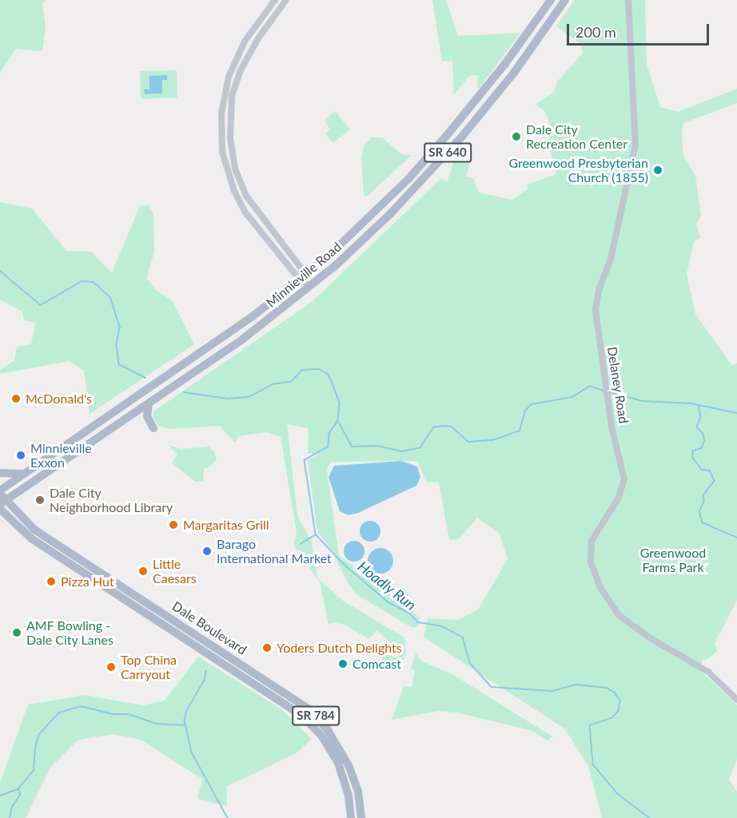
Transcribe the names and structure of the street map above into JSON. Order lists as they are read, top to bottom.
{
  "streets": {
    "main road": [
      "SR 640",
      "Minnieville Road",
      "Dale Boulevard",
      "SR 784"
    ],
    "street": ["Delaney Road"]
  },
  "crossings": [
    ["Minnieville Road", "Dale Boulevard"]
  ],
  "water": ["Hoadly Run"],
  "parks": ["Greenwood Farms Park"],
  "places": [
    "Dale City Recreation Center",
    "Greenwood Presbyterian Church (1855)",
    "McDonald's",
    "Minnieville Exxon",
    "Dale City Neighborhood Library",
    "Margaritas Grill",
    "Barago International Market",
    "Little Caesars",
    "Pizza Hut",
    "AMF Bowling - Dale City Lanes",
    "Yoders Dutch Delights",
    "Comcast",
    "Top China Carryout"
  ],
  "scale_bar": "200 m"
}
